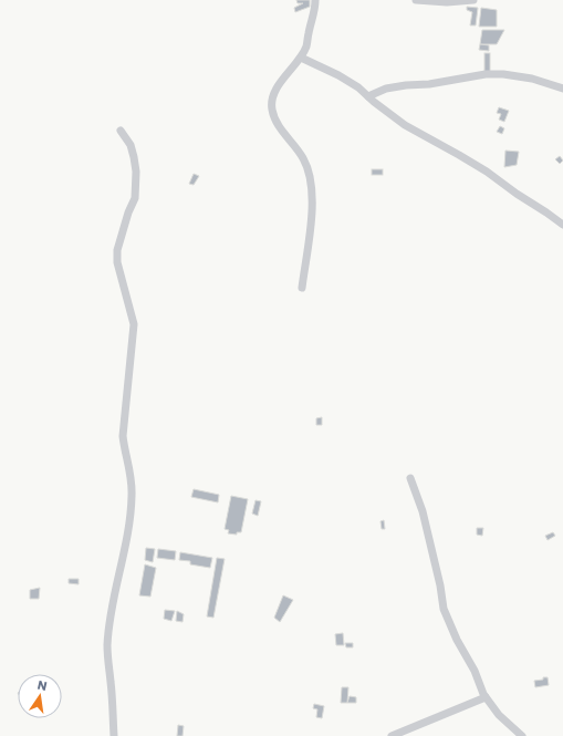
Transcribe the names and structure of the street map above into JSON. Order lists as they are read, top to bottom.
{
  "north": "top"
}
